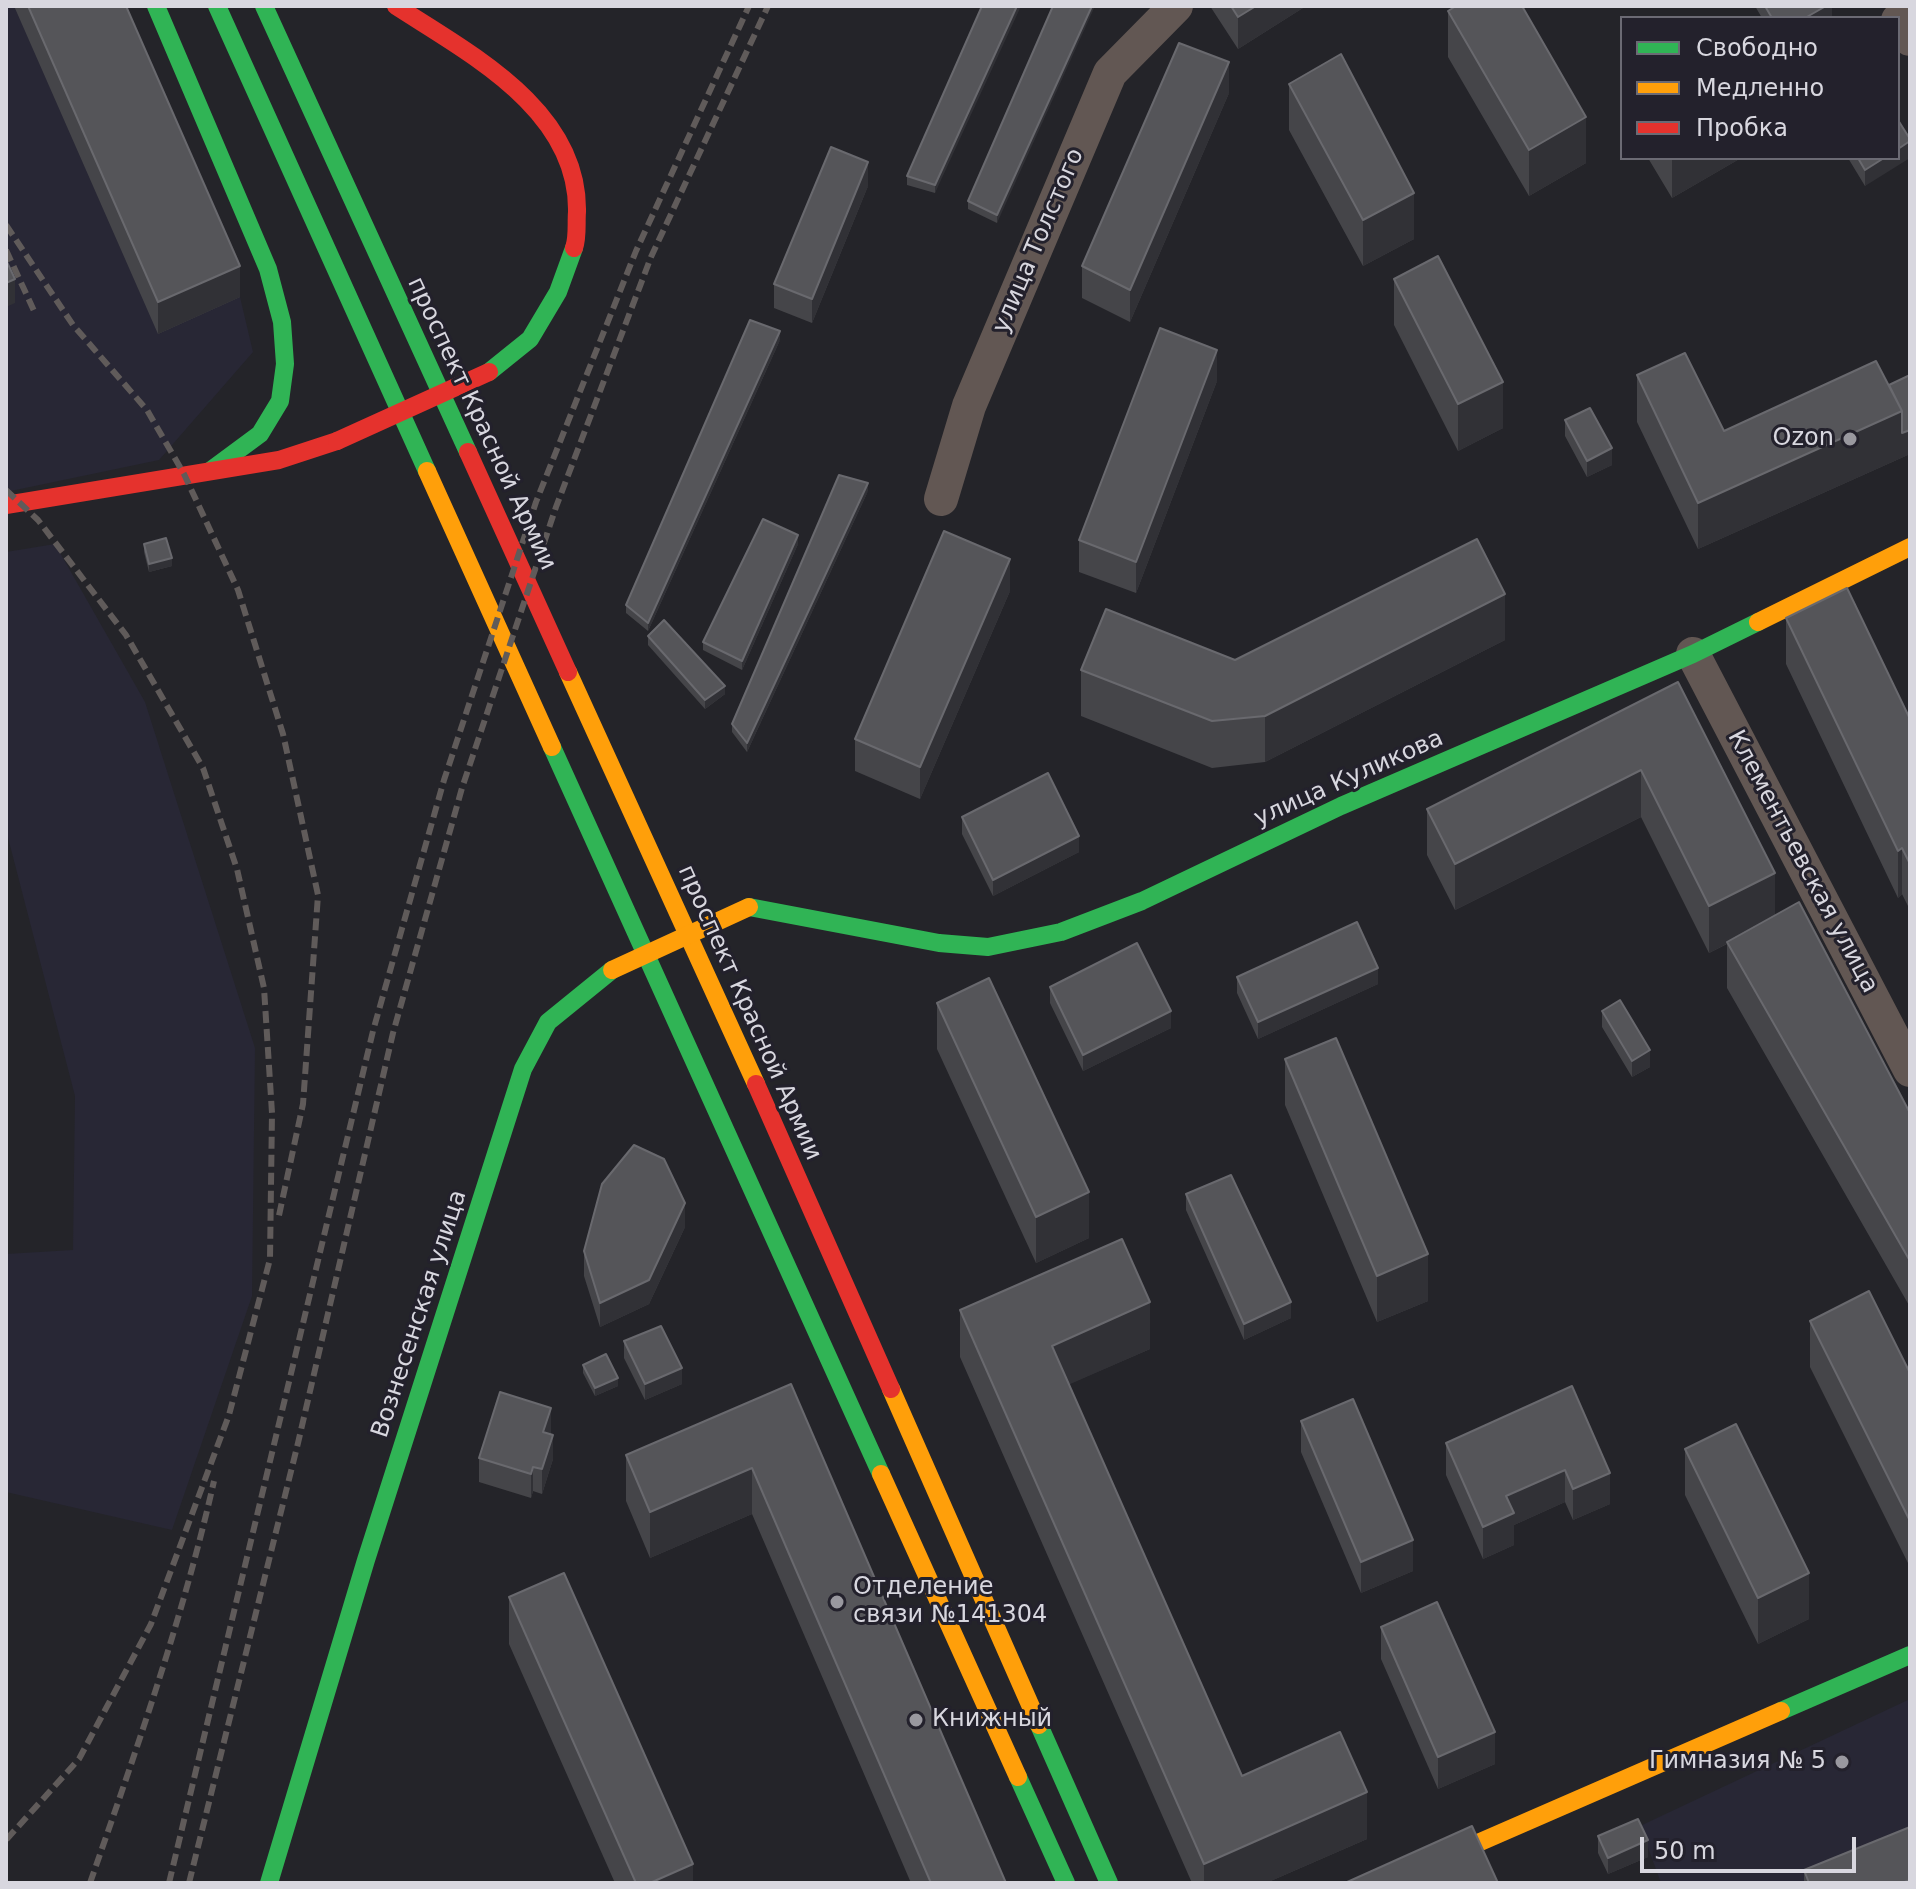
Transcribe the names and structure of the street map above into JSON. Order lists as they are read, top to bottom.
{
  "streets": {
    "main road": ["проспект Красной Армии", "улица Куликова", "Вознесенская улица"],
    "street": ["улица Толстого", "Клементьевская улица"]
  },
  "crossings": [
    ["улица Куликова", "Клементьевская улица"],
    ["улица Куликова", "Вознесенская улица"]
  ],
  "places": [
    "Ozon",
    "Отделение связи №141304",
    "Книжный",
    "Гимназия № 5"
  ],
  "legend": ["Свободно", "Медленно", "Пробка"],
  "scale_bar": "50 m"
}
